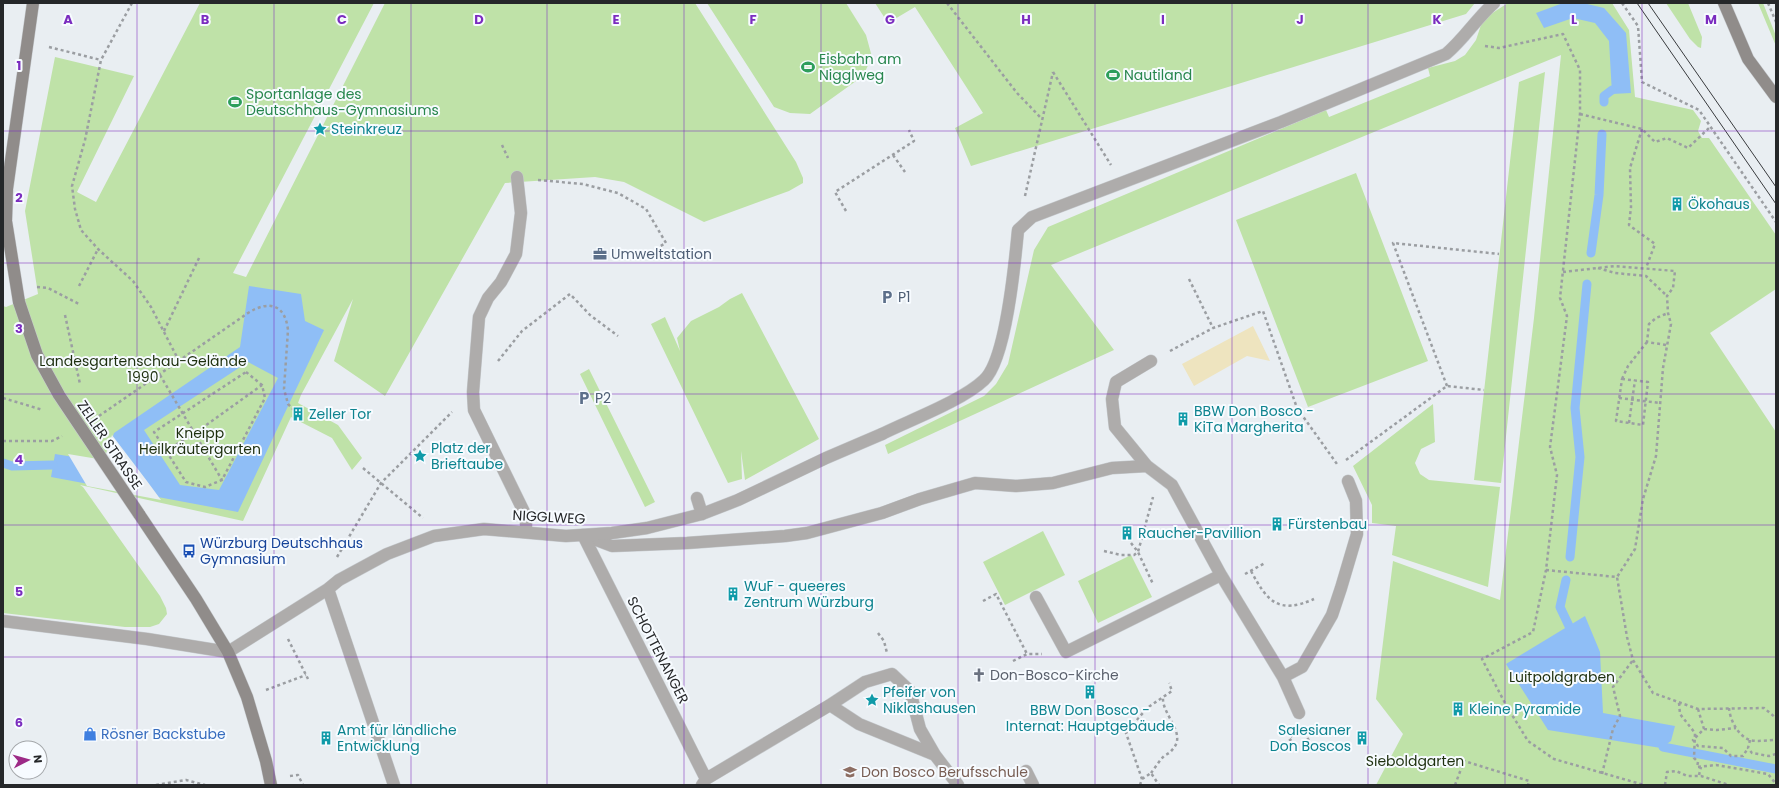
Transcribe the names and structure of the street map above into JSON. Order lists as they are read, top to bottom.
{
  "streets": {
    "street": ["ZELLER STRASSE", "NIGGLWEG", "SCHOTTENANGER"]
  },
  "crossings": [
    ["ZELLER STRASSE", "NIGGLWEG"],
    ["NIGGLWEG", "SCHOTTENANGER"]
  ],
  "parks": [
    "Landesgartenschau-Gelände 1990",
    "Kneipp Heilkräutergarten",
    "Luitpoldgraben",
    "Sieboldgarten"
  ],
  "places": {
    "sports": ["Eisbahn am Nigglweg", "Nautiland", "Sportanlage des Deutschhaus-Gymnasiums"],
    "place": ["Steinkreuz", "Platz der Brieftaube", "Pfeifer von Niklashausen"],
    "building": [
      "Ökohaus",
      "Zeller Tor",
      "BBW Don Bosco - KiTa Margherita",
      "Fürstenbau",
      "Raucher-Pavillion",
      "WuF - queeres Zentrum Würzburg",
      "BBW Don Bosco - Internat: Hauptgebäude",
      "Kleine Pyramide",
      "Amt für ländliche Entwicklung",
      "Salesianer Don Boscos"
    ],
    "office": ["Umweltstation"],
    "parking": ["P1", "P2"],
    "bus stop": ["Würzburg Deutschhaus Gymnasium"],
    "church": ["Don-Bosco-Kirche"],
    "shop": ["Rösner Backstube"],
    "school or university": ["Don Bosco Berufsschule"]
  },
  "north": "right",
  "grid": {
    "columns": [
      "A",
      "B",
      "C",
      "D",
      "E",
      "F",
      "G",
      "H",
      "I",
      "J",
      "K",
      "L",
      "M"
    ],
    "rows": [
      "1",
      "2",
      "3",
      "4",
      "5",
      "6"
    ]
  }
}
